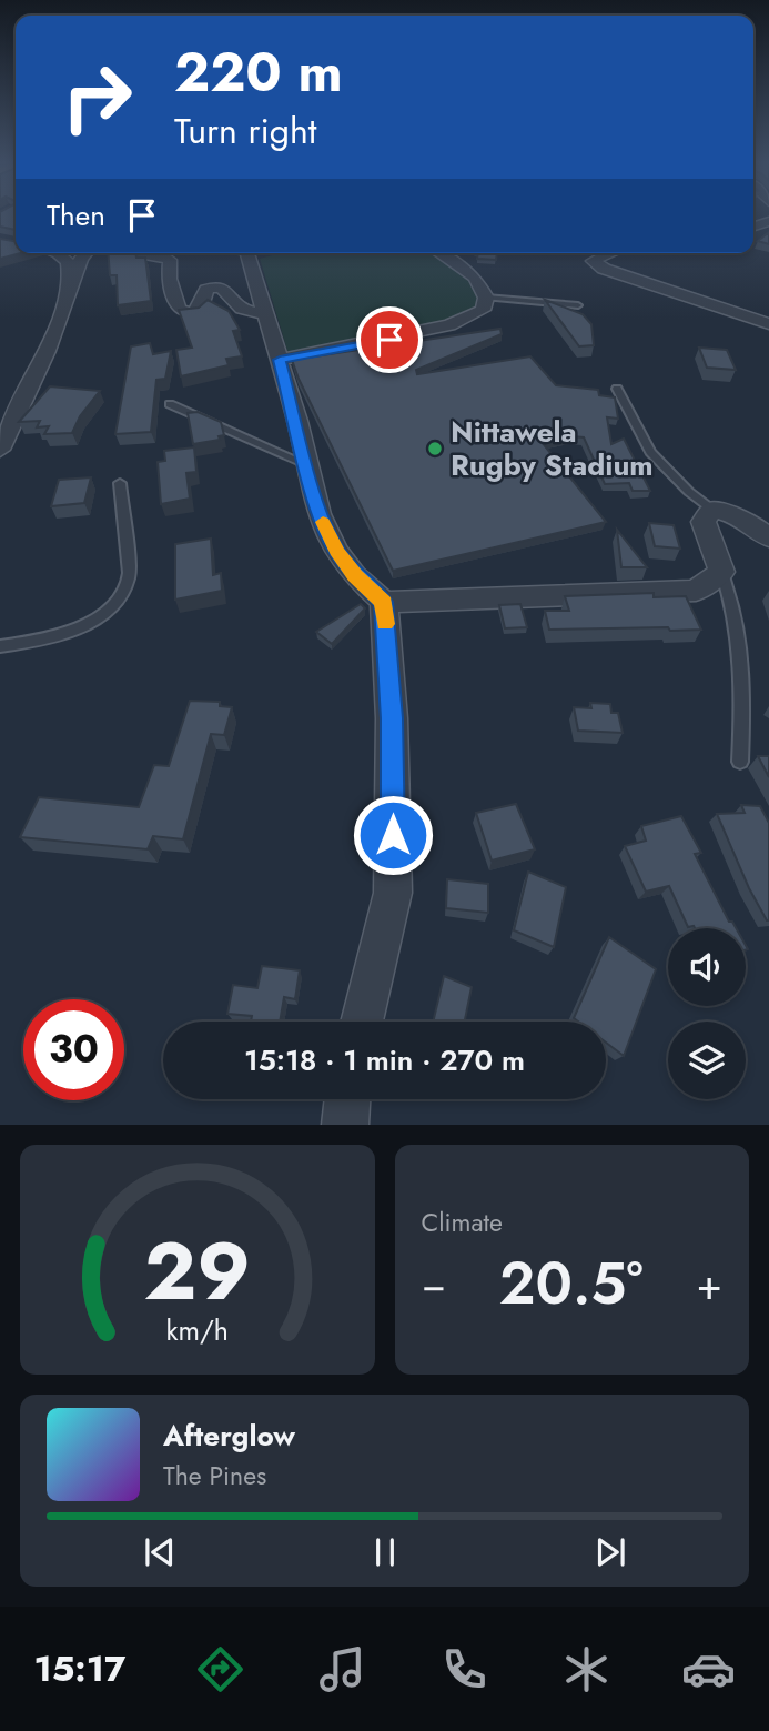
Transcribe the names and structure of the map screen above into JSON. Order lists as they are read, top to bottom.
{
  "places": ["Nittawela Rugby Stadium"],
  "page": {
    "turn": ["220 m", "Turn right"],
    "then": "Then",
    "limit": "30",
    "trip": "15:18 · 1 min · 270 m",
    "tile": "Climate",
    "heat": ["−", "20.5°", "+"],
    "song": ["Afterglow", "The Pines"],
    "tabs": "15:17",
    "gauge": ["29", "km/h"]
  }
}
